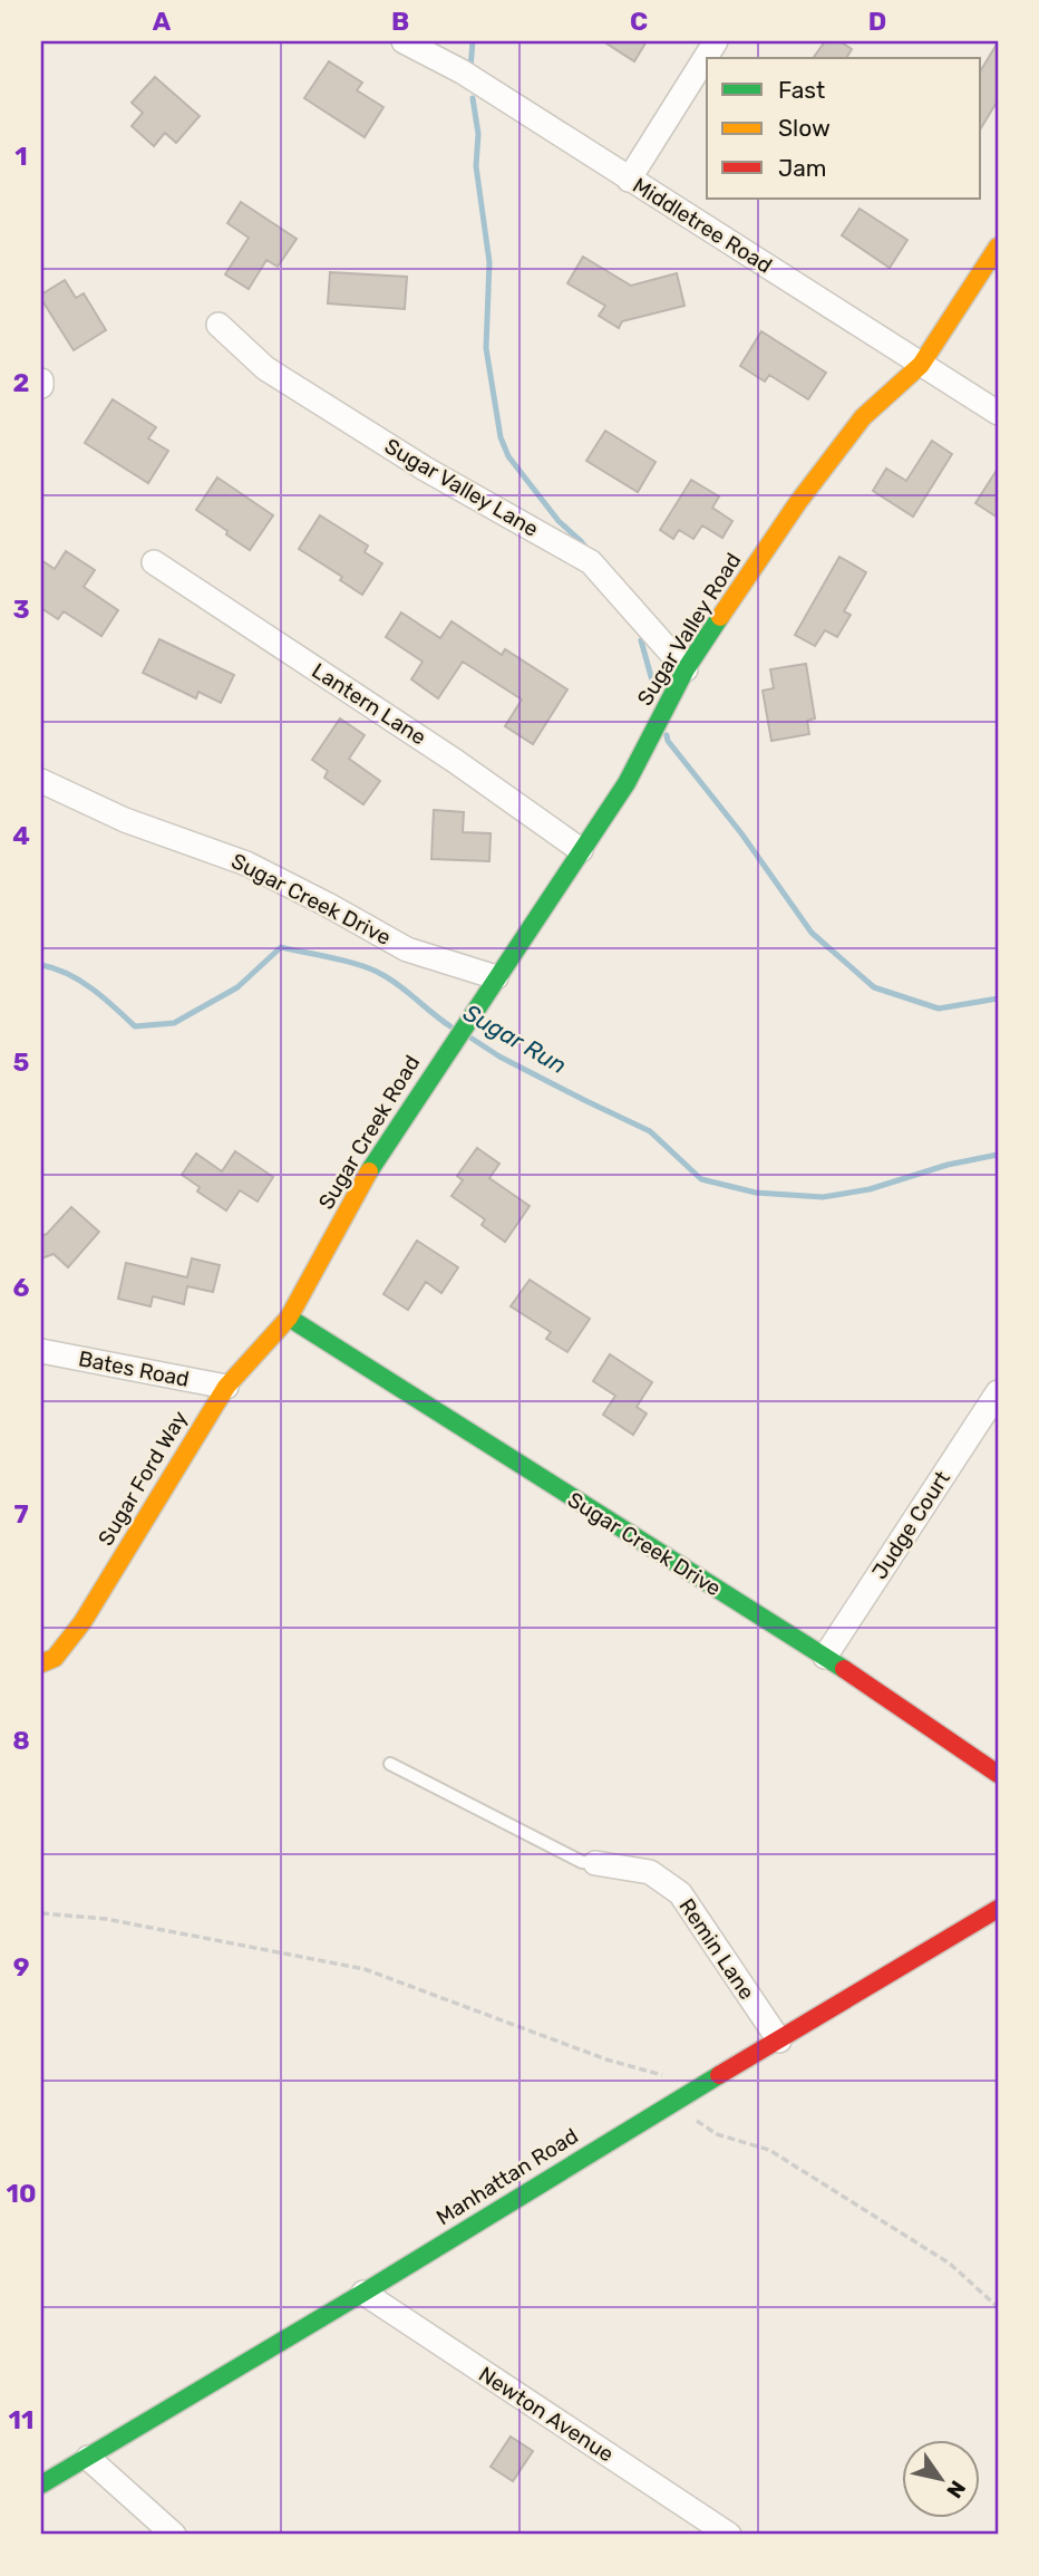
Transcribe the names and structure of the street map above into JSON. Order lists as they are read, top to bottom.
{
  "streets": {
    "street": [
      "Middletree Road",
      "Sugar Valley Lane",
      "Sugar Valley Road",
      "Lantern Lane",
      "Sugar Creek Drive",
      "Sugar Creek Road",
      "Bates Road",
      "Sugar Ford Way",
      "Judge Court",
      "Remin Lane",
      "Manhattan Road",
      "Newton Avenue"
    ]
  },
  "crossings": [
    ["Middletree Road", "Sugar Valley Road"],
    ["Sugar Valley Lane", "Sugar Valley Road"],
    ["Sugar Valley Road", "Lantern Lane"],
    ["Sugar Valley Road", "Sugar Creek Drive"],
    ["Sugar Valley Road", "Sugar Creek Road"],
    ["Sugar Creek Drive", "Sugar Creek Road"],
    ["Sugar Creek Drive", "Sugar Ford Way"],
    ["Sugar Creek Drive", "Judge Court"],
    ["Sugar Creek Road", "Sugar Ford Way"],
    ["Bates Road", "Sugar Ford Way"],
    ["Remin Lane", "Manhattan Road"],
    ["Manhattan Road", "Newton Avenue"]
  ],
  "water": ["Sugar Run"],
  "legend": ["Fast", "Slow", "Jam"],
  "north": "bottom right",
  "grid": {
    "columns": [
      "A",
      "B",
      "C",
      "D"
    ],
    "rows": [
      "1",
      "2",
      "3",
      "4",
      "5",
      "6",
      "7",
      "8",
      "9",
      "10",
      "11"
    ]
  }
}
